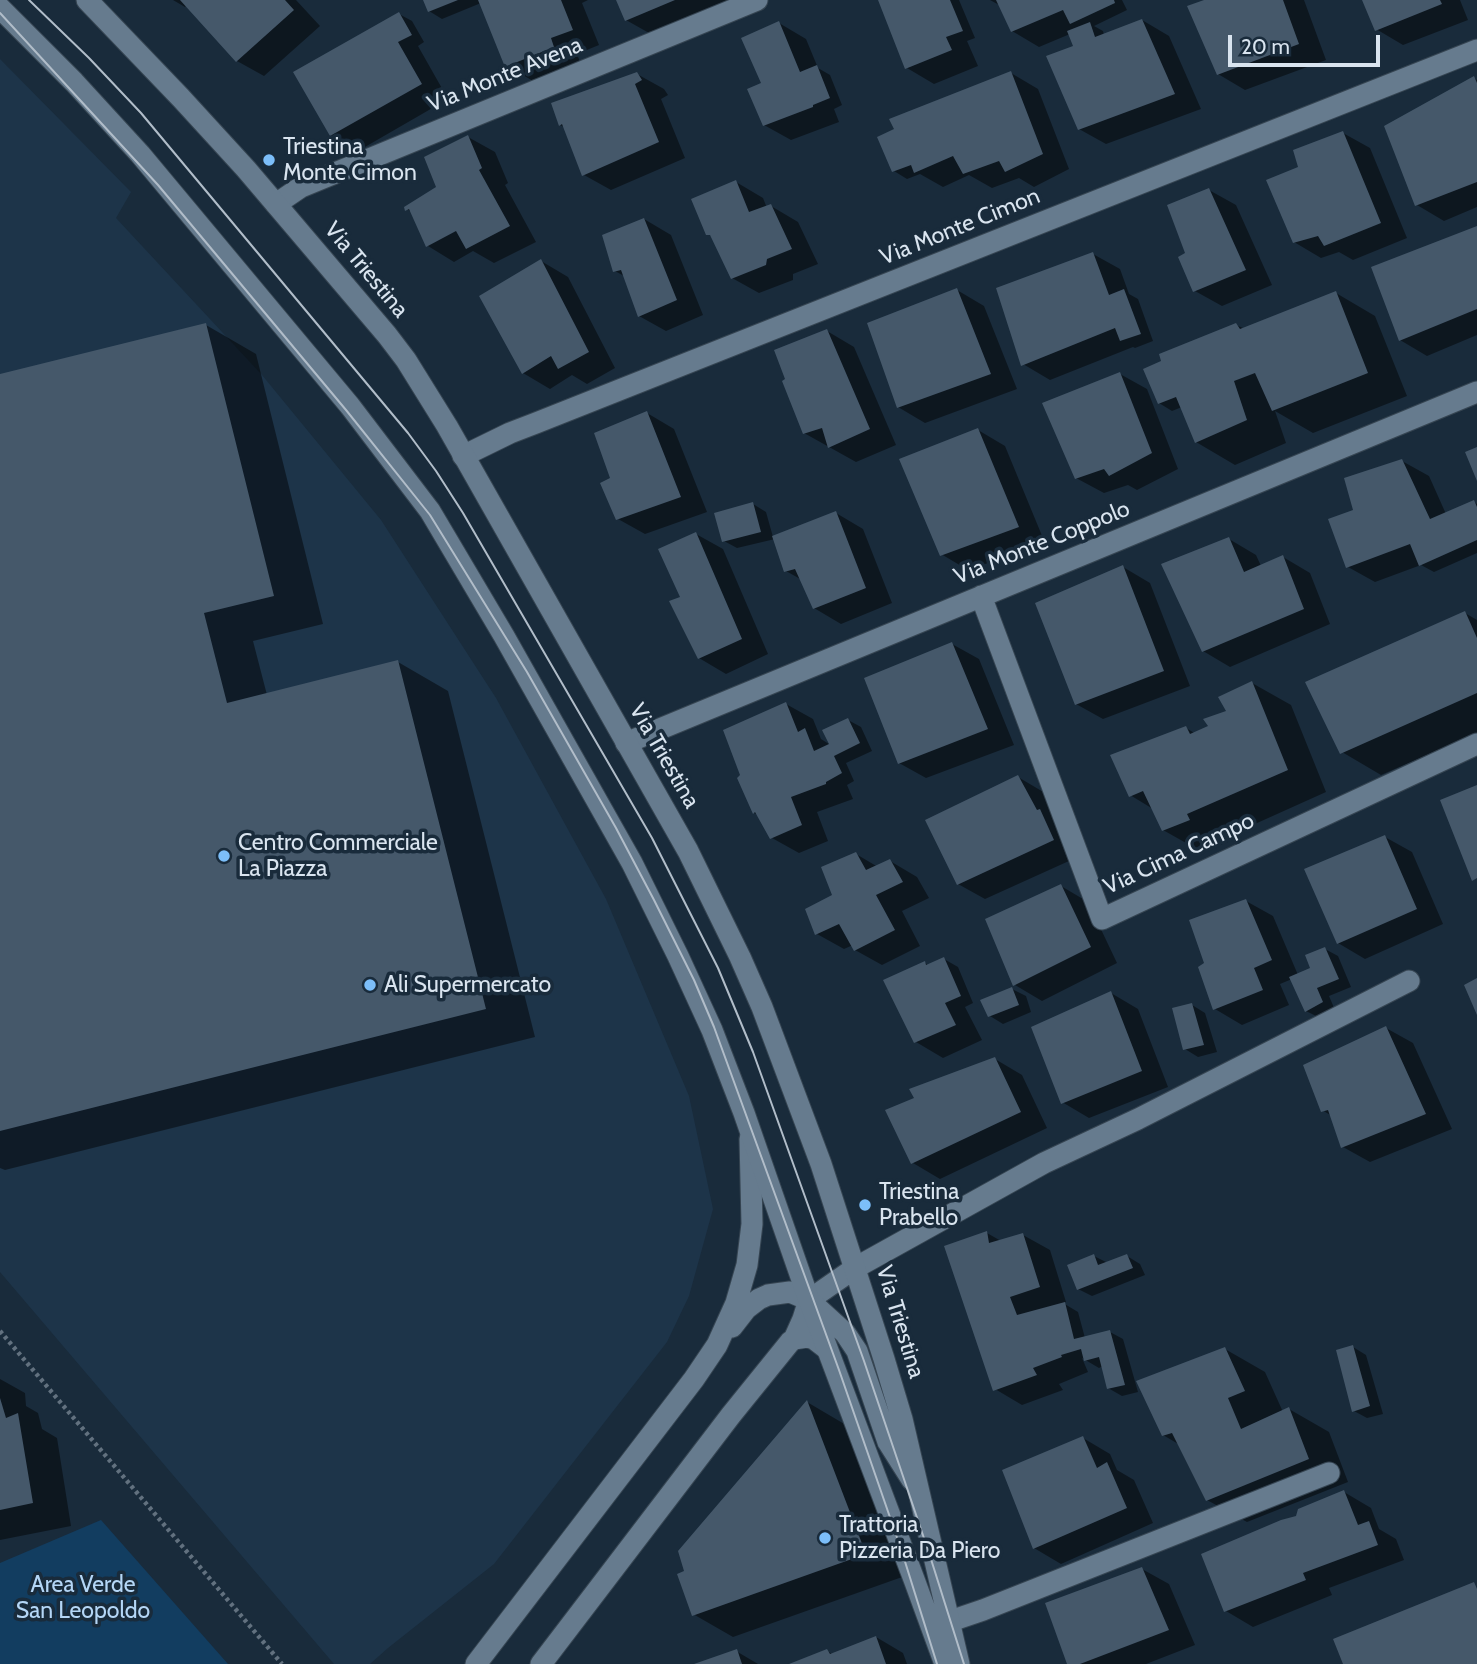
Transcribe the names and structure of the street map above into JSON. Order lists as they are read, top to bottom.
{
  "streets": {
    "street": [
      "Via Monte Avena",
      "Via Monte Cimon",
      "Via Triestina",
      "Via Monte Coppolo",
      "Via Cima Campo"
    ]
  },
  "crossings": [
    ["Via Monte Avena", "Via Triestina"],
    ["Via Monte Cimon", "Via Triestina"],
    ["Via Triestina", "Via Monte Coppolo"],
    ["Via Monte Coppolo", "Via Cima Campo"]
  ],
  "parks": ["Area Verde San Leopoldo"],
  "places": [
    "Triestina Monte Cimon",
    "Centro Commerciale La Piazza",
    "Ali Supermercato",
    "Triestina Prabello",
    "Trattoria Pizzeria Da Piero"
  ],
  "scale_bar": "20 m"
}
